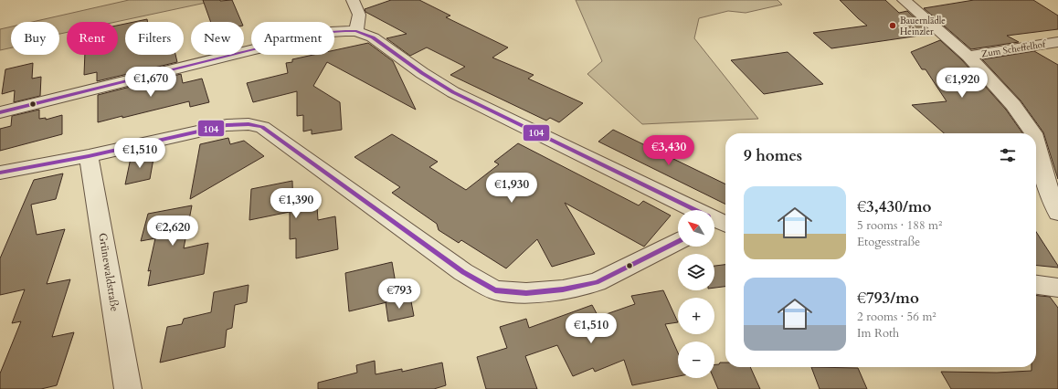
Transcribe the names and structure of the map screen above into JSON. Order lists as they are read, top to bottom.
{
  "streets": {
    "street": ["Zum Scheffelhof", "Grünewaldstraße"]
  },
  "places": ["Bauernlädle Heinzler"],
  "lines": ["transit line 104"],
  "north": "top left",
  "page": {
    "chip": [
      "Buy",
      "Rent",
      "Filters",
      "New",
      "Apartment"
    ],
    "price": [
      "€1,670",
      "€1,920",
      "€3,430",
      "€1,510",
      "€1,930",
      "€1,390",
      "€2,620",
      "€793",
      "€1,510"
    ],
    "heading": "9 homes",
    "list": [
      {
        "name": "€3,430/mo",
        "note": "5 rooms · 188 m² · Etogesstraße"
      },
      {
        "name": "€793/mo",
        "note": "2 rooms · 56 m² · Im Roth"
      }
    ],
    "map_buttons": ["+", "−"]
  }
}
